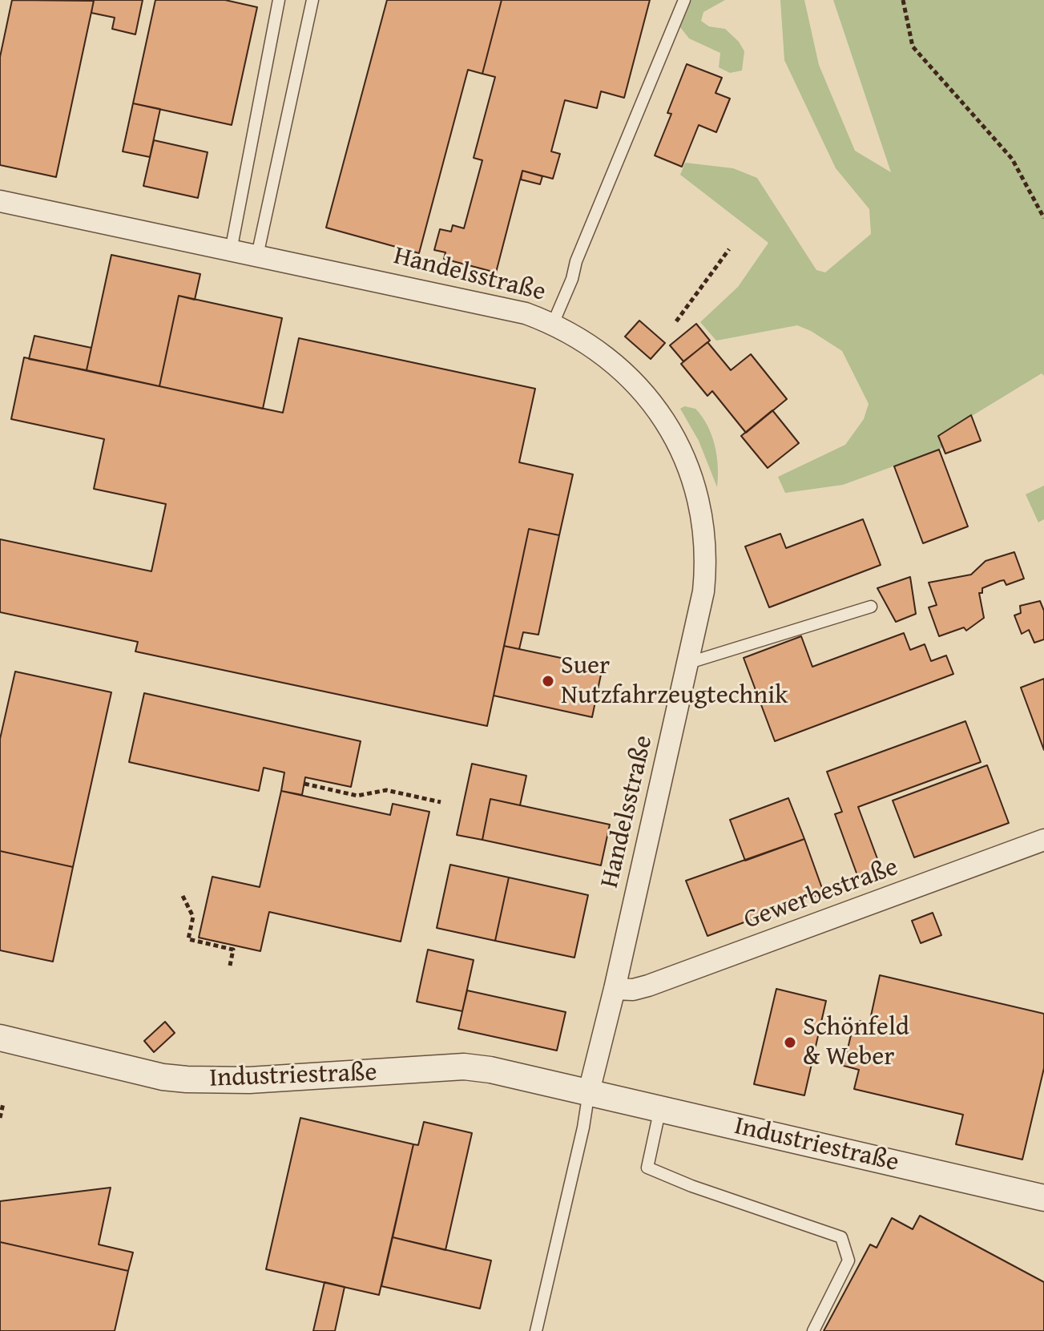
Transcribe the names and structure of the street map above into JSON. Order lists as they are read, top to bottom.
{
  "streets": {
    "street": ["Handelsstraße", "Gewerbestraße", "Industriestraße"]
  },
  "crossings": [
    ["Handelsstraße", "Gewerbestraße"],
    ["Handelsstraße", "Industriestraße"]
  ],
  "places": ["Suer Nutzfahrzeugtechnik", "Schönfeld & Weber"]
}
